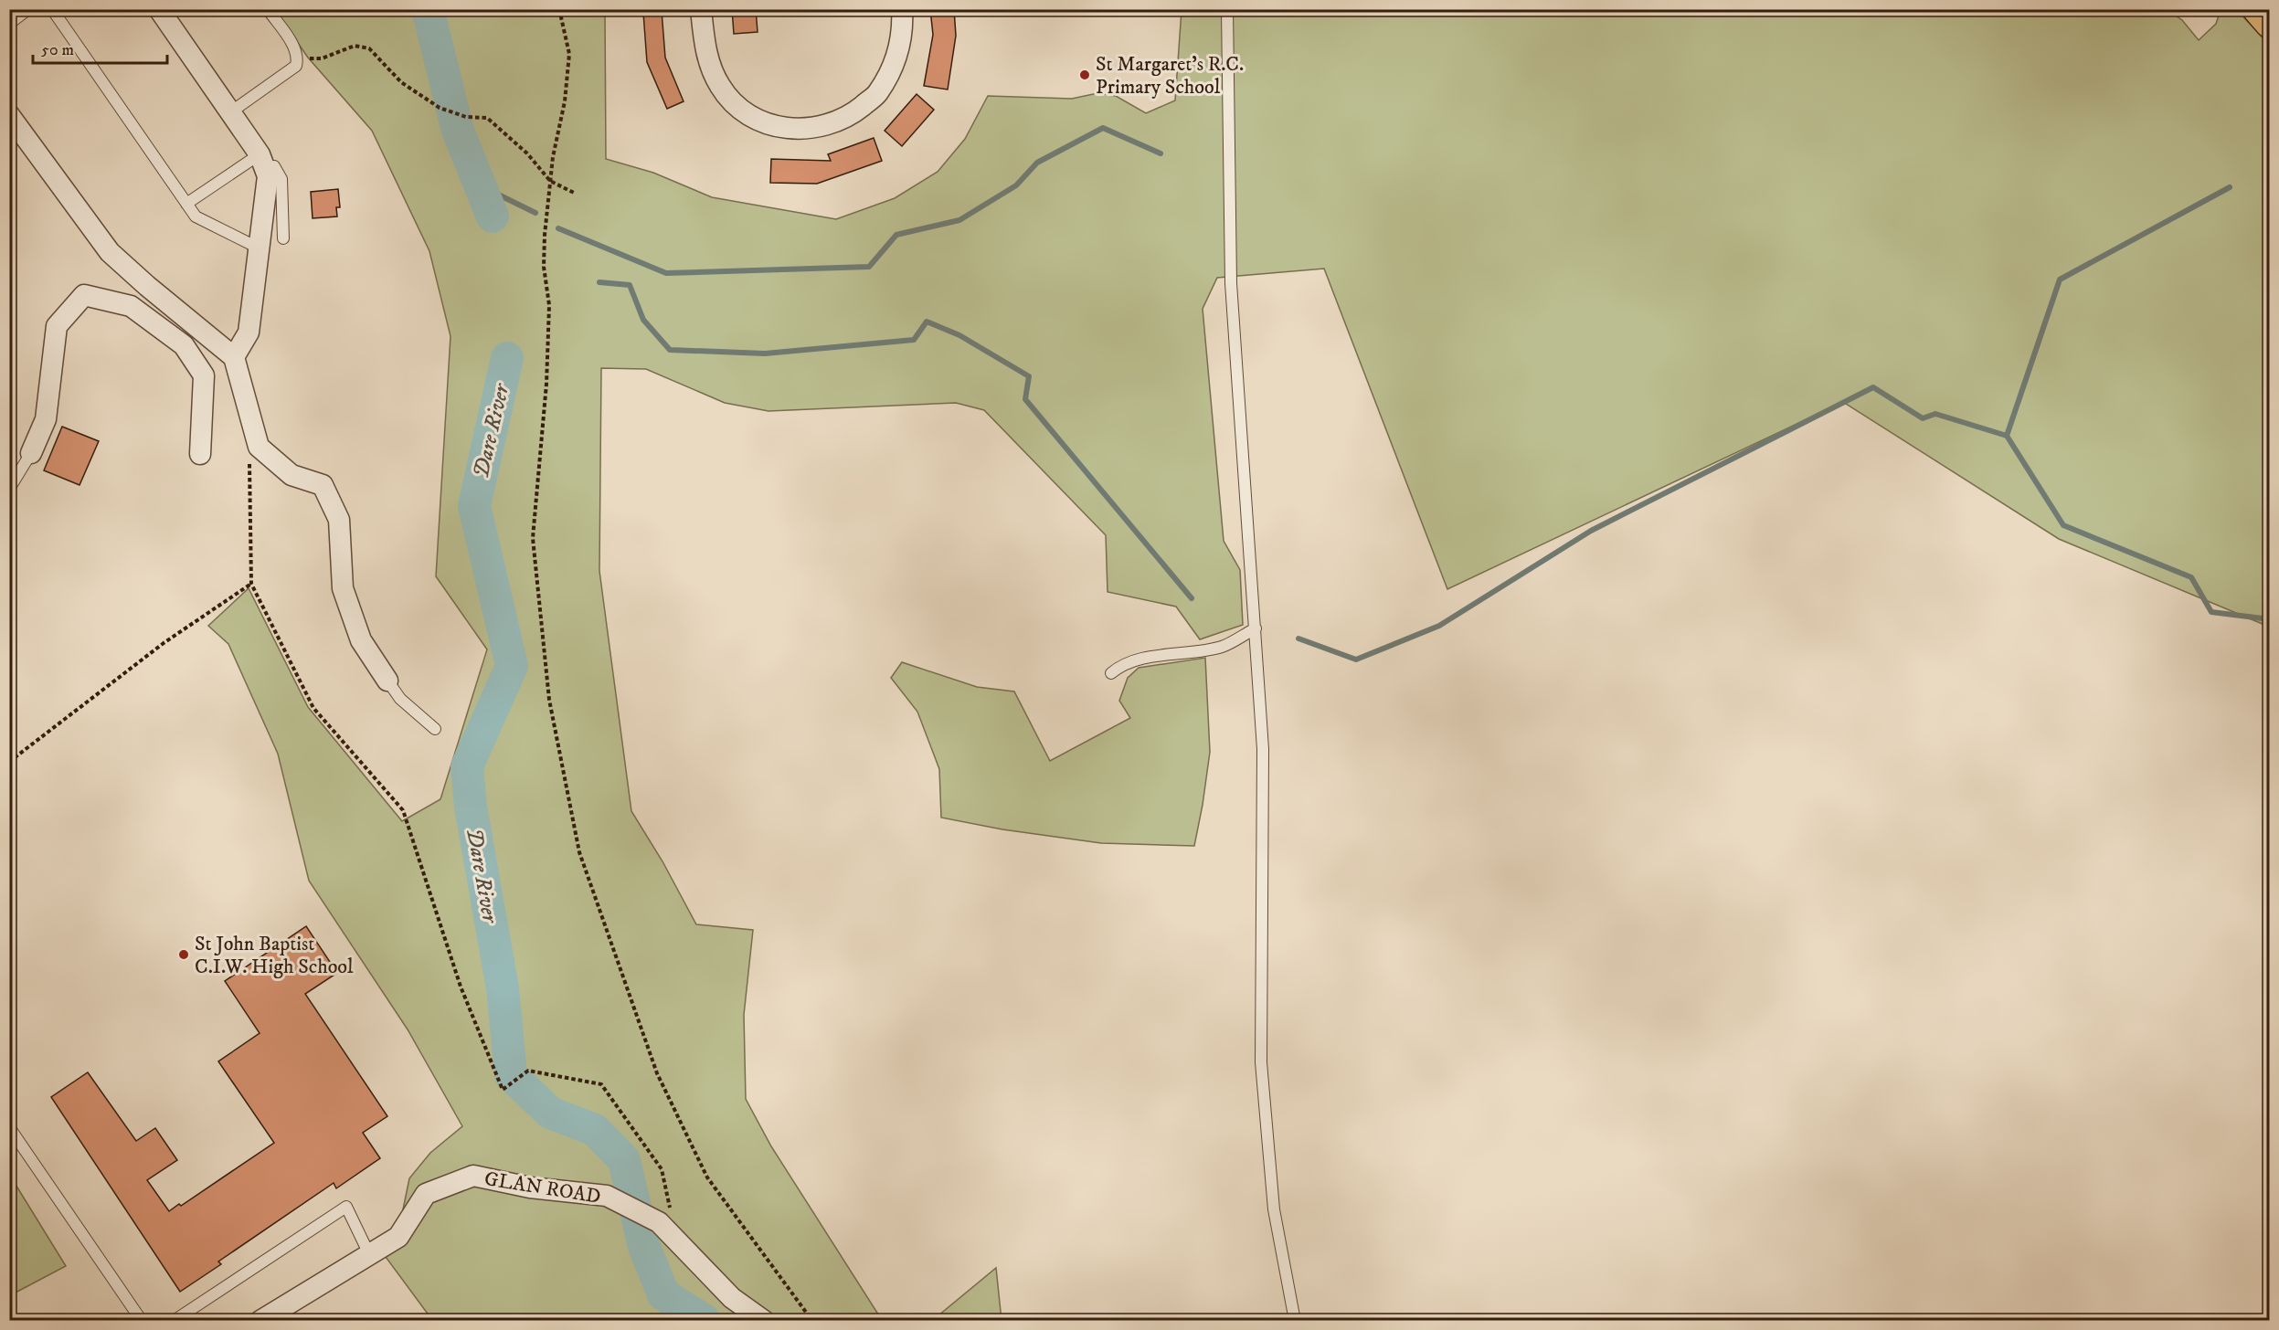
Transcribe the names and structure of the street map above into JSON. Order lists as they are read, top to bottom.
{
  "streets": {
    "street": ["GLAN ROAD"]
  },
  "water": ["Dare River"],
  "places": ["St Margaret's R.C. Primary School", "St John Baptist C.I.W. High School"],
  "scale_bar": "50 m"
}
